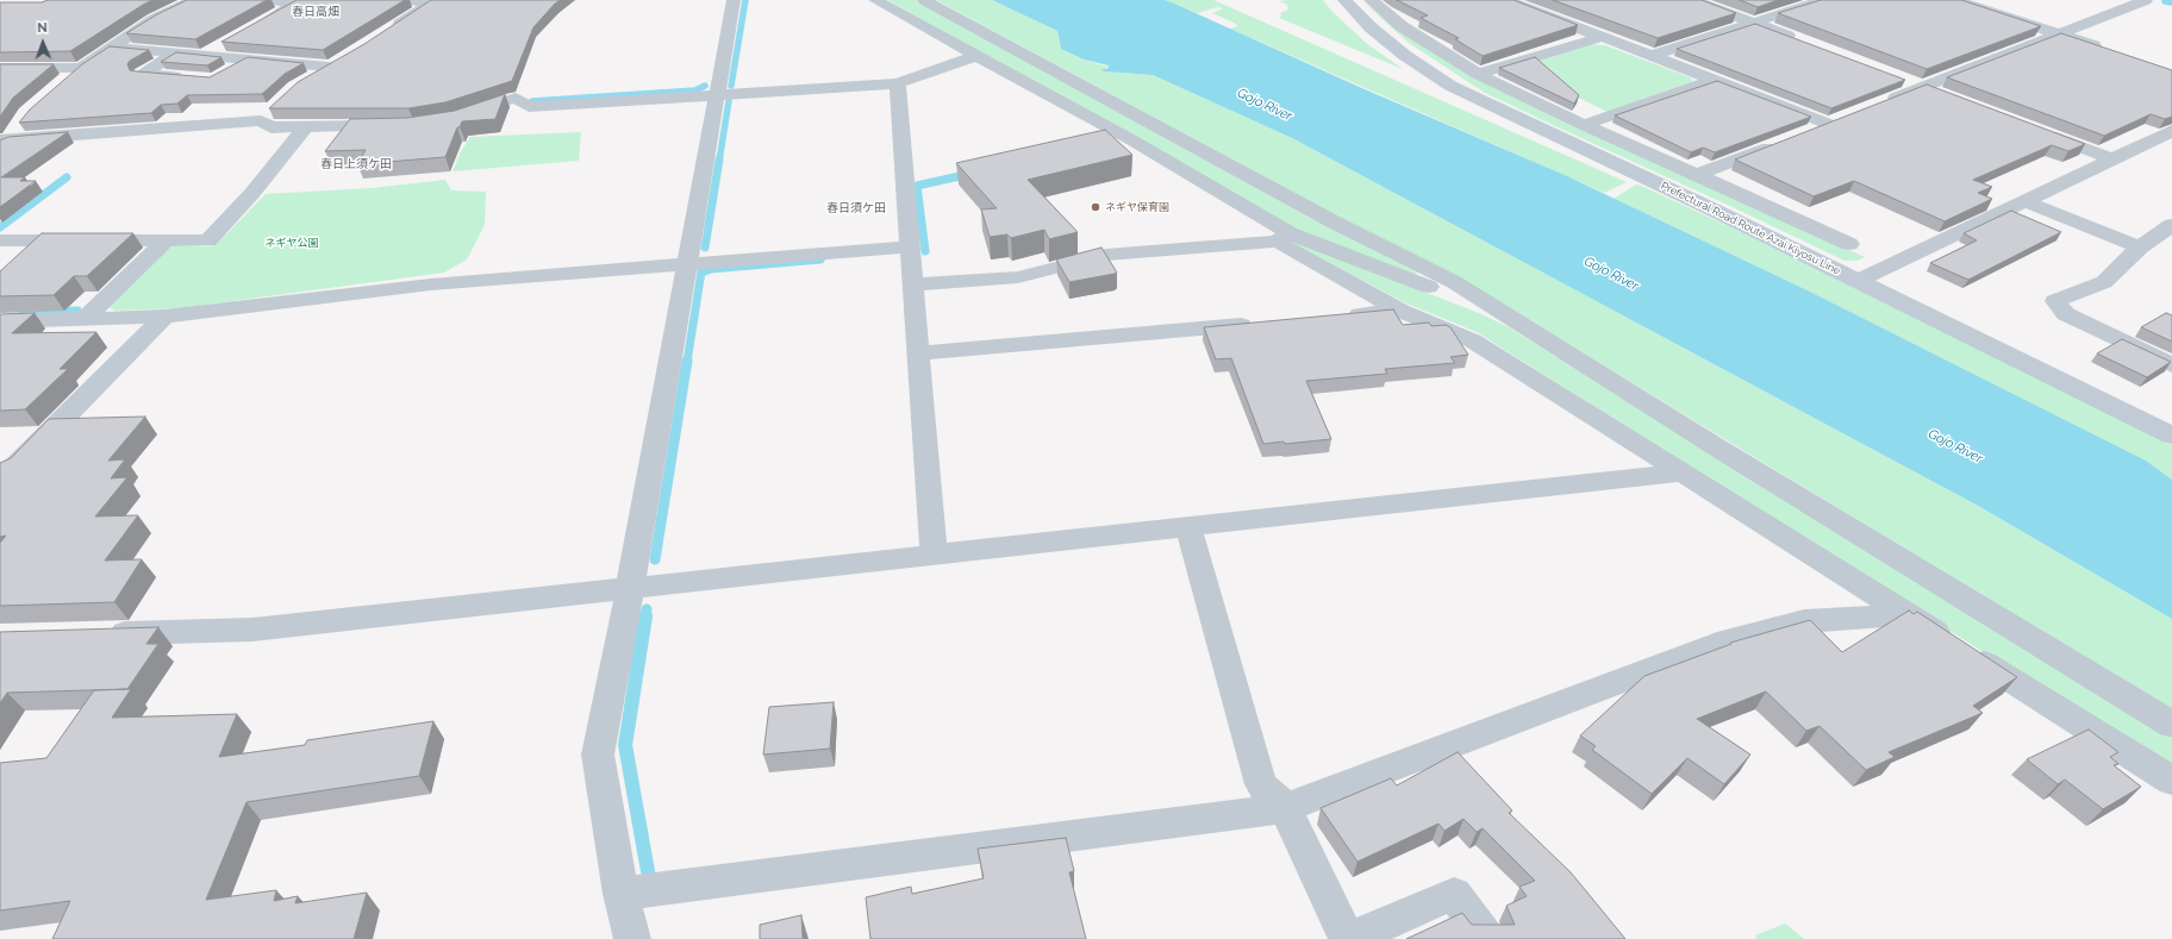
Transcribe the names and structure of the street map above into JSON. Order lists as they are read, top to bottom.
{
  "streets": {
    "main road": ["Prefectural Road Route Azai Kiyosu Line"]
  },
  "districts": ["春日高畑", "春日上須ケ田", "春日須ケ田"],
  "water": ["Gojo River"],
  "parks": ["ネギヤ公園"],
  "places": ["ネギヤ保育園"],
  "north": "top"
}
